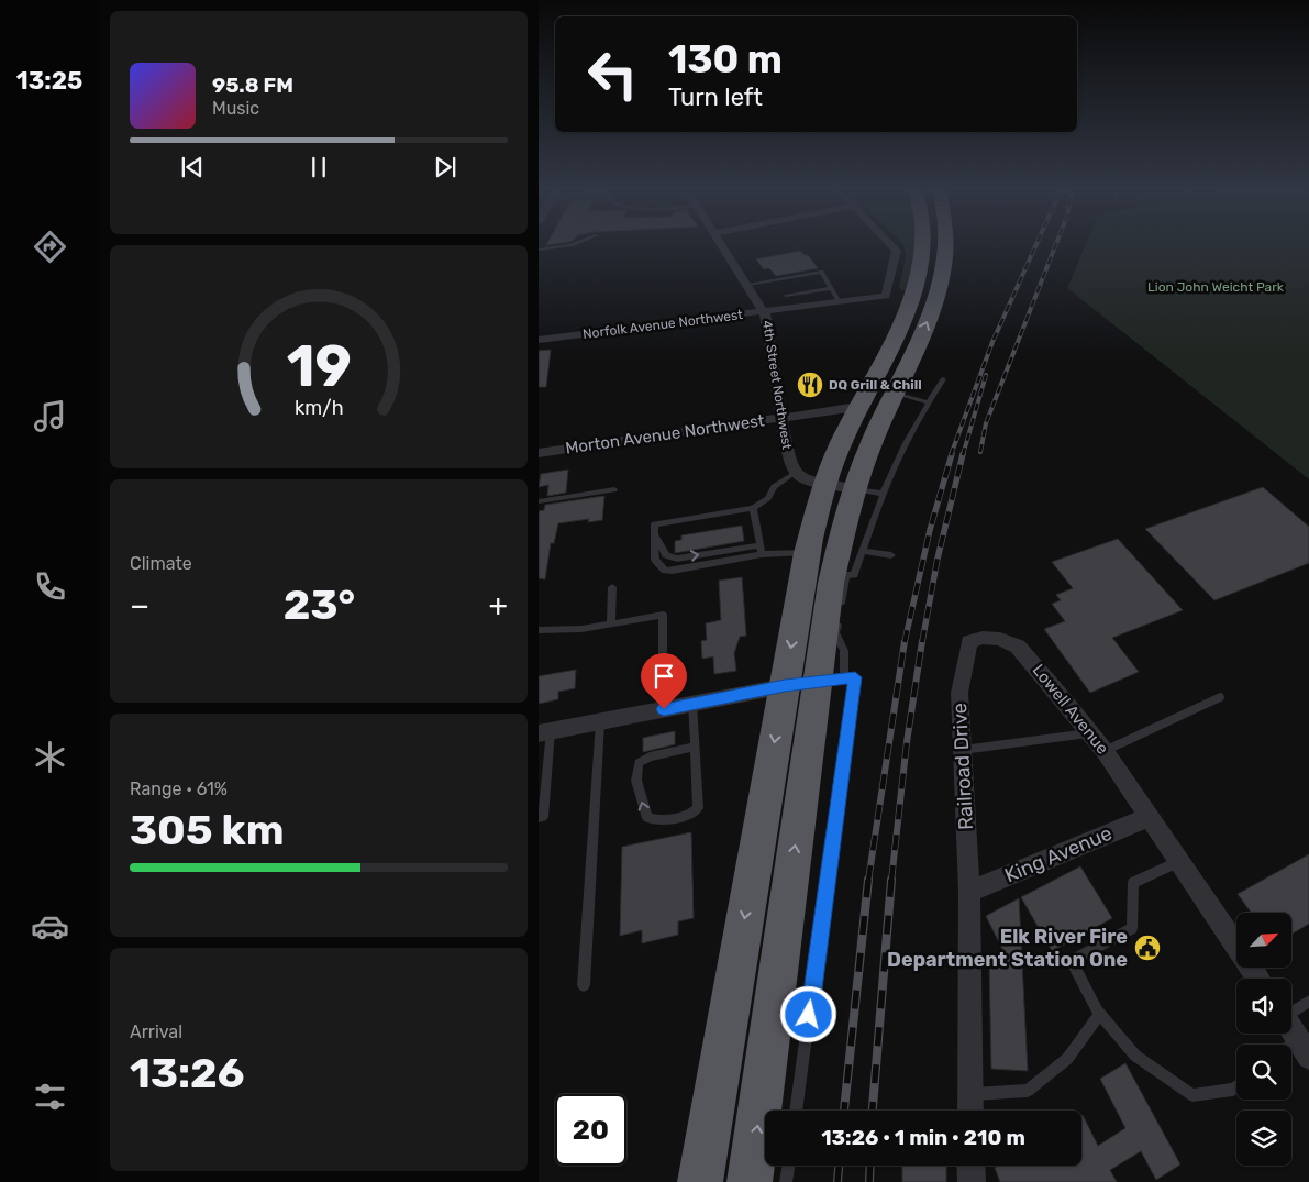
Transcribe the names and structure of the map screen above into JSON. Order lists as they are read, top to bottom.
{
  "streets": {
    "street": [
      "Norfolk Avenue Northwest",
      "4th Street Northwest",
      "Morton Avenue Northwest",
      "Lowell Avenue",
      "Railroad Drive",
      "King Avenue"
    ]
  },
  "crossings": [
    ["Norfolk Avenue Northwest", "4th Street Northwest"],
    ["4th Street Northwest", "Morton Avenue Northwest"],
    ["Lowell Avenue", "Railroad Drive"],
    ["Lowell Avenue", "King Avenue"],
    ["Railroad Drive", "King Avenue"]
  ],
  "parks": ["Lion John Weicht Park"],
  "places": {
    "restaurant": ["DQ Grill & Chill"],
    "public building": ["Elk River Fire Department Station One"]
  },
  "north": "top right",
  "page": {
    "tabs": "13:25",
    "turn": ["130 m", "Turn left"],
    "song": ["95.8 FM", "Music"],
    "tile": [
      "Climate",
      ["Range · 61%", "305 km"],
      ["Arrival", "13:26"]
    ],
    "heat": ["−", "23°", "+"],
    "limit": "20",
    "trip": "13:26 · 1 min · 210 m",
    "gauge": ["19", "km/h"]
  }
}
